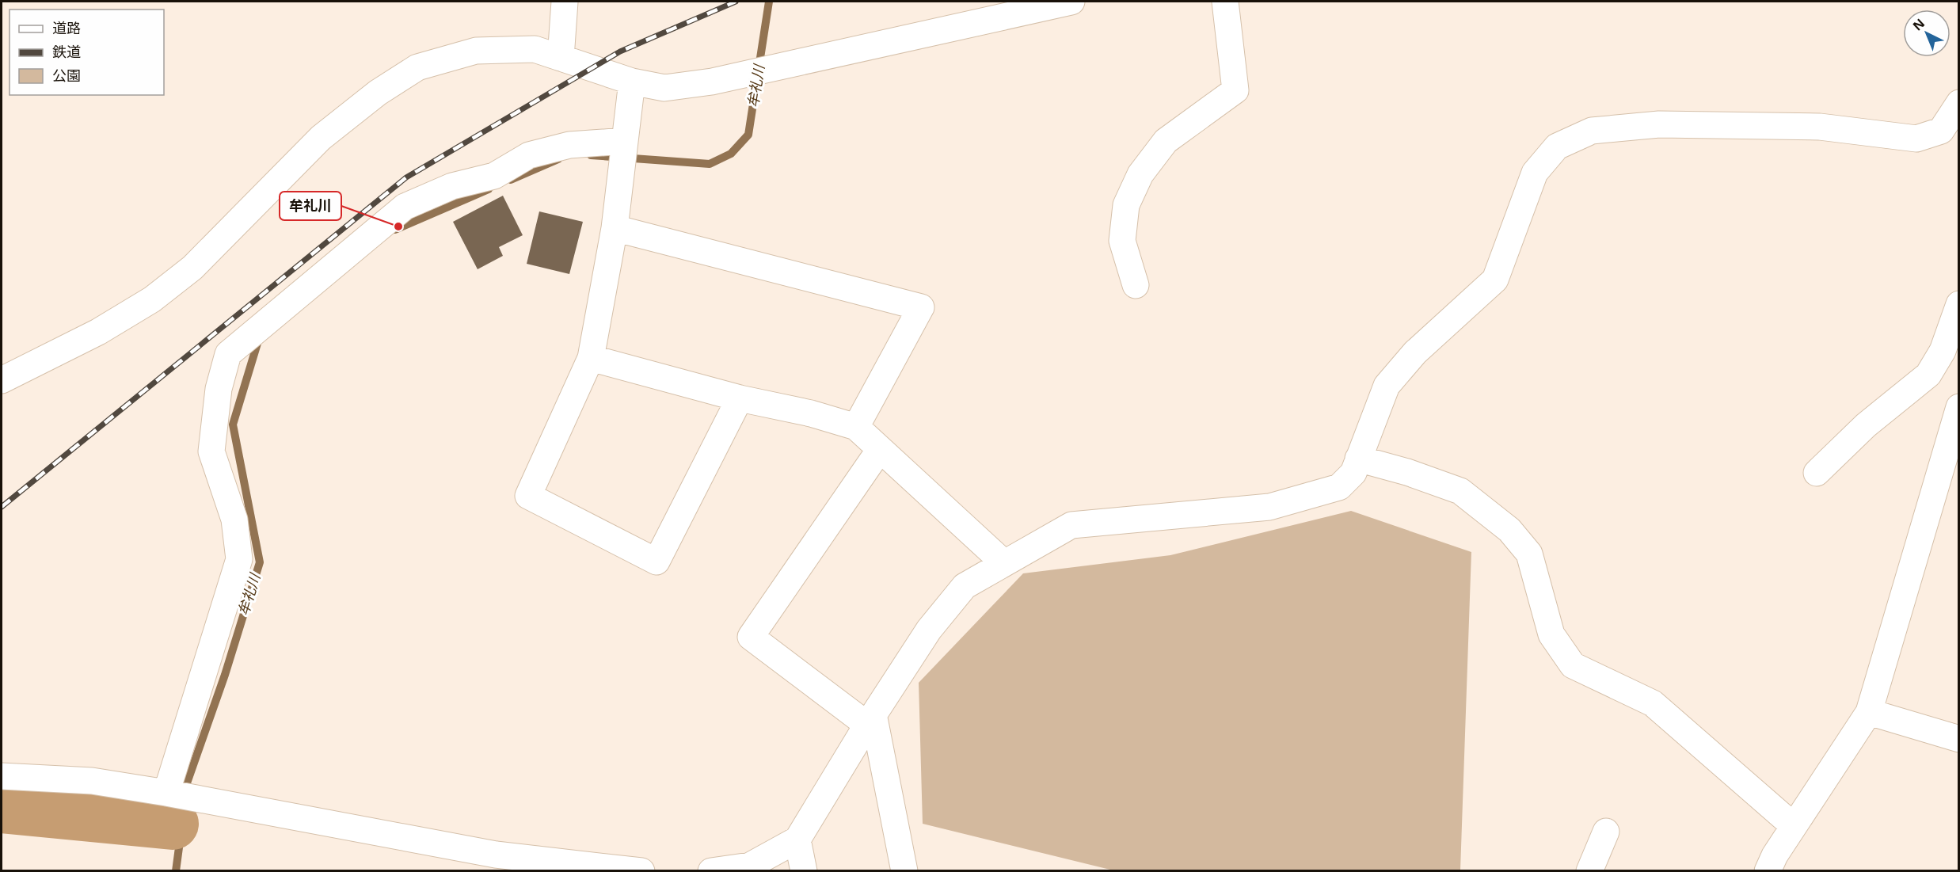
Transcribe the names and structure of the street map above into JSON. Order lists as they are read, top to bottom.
{
  "water": ["牟礼川"],
  "places": ["牟礼川"],
  "legend": ["道路", "鉄道", "公園"],
  "north": "top left"
}
